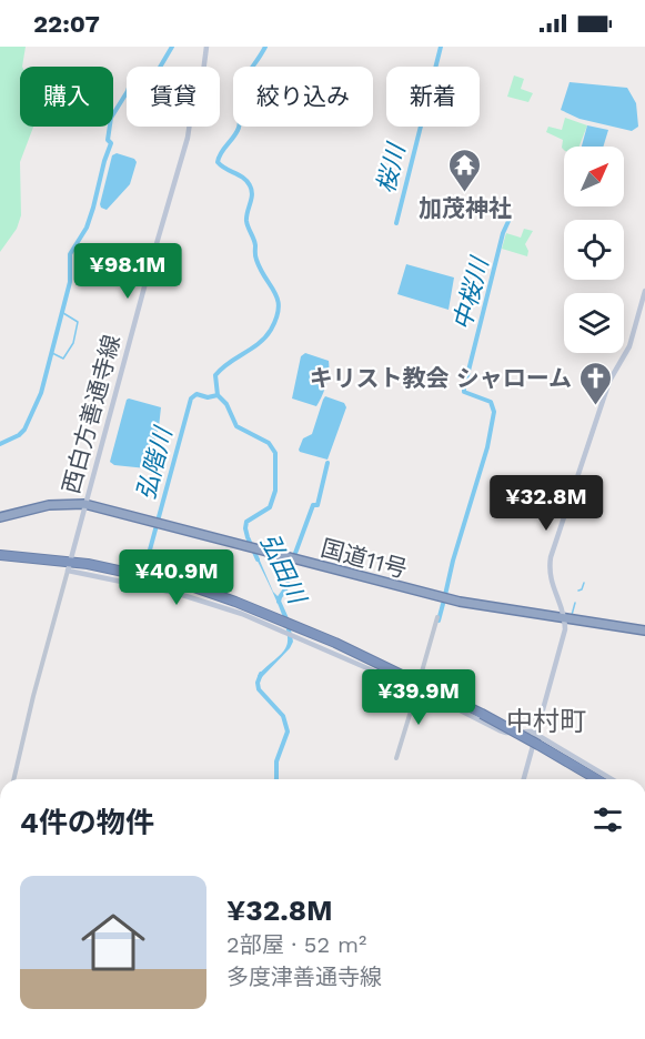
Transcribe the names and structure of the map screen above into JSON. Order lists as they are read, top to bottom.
{
  "streets": {
    "highway": ["国道11号"],
    "main road": ["西白方善通寺線"]
  },
  "crossings": [
    ["西白方善通寺線", "国道11号"]
  ],
  "districts": ["中村町"],
  "water": [
    "桜川",
    "中桜川",
    "弘階川",
    "弘田川"
  ],
  "places": {
    "temple": ["加茂神社"],
    "church": ["キリスト教会 シャローム"]
  },
  "north": "top right",
  "page": {
    "status": "22:07",
    "chip": [
      "購入",
      "賃貸",
      "絞り込み",
      "新着"
    ],
    "price": [
      "¥98.1M",
      "¥32.8M",
      "¥40.9M",
      "¥39.9M"
    ],
    "heading": "4件の物件",
    "list": [
      {
        "name": "¥32.8M",
        "note": "2部屋 · 52 m² · 多度津善通寺線"
      }
    ]
  }
}
